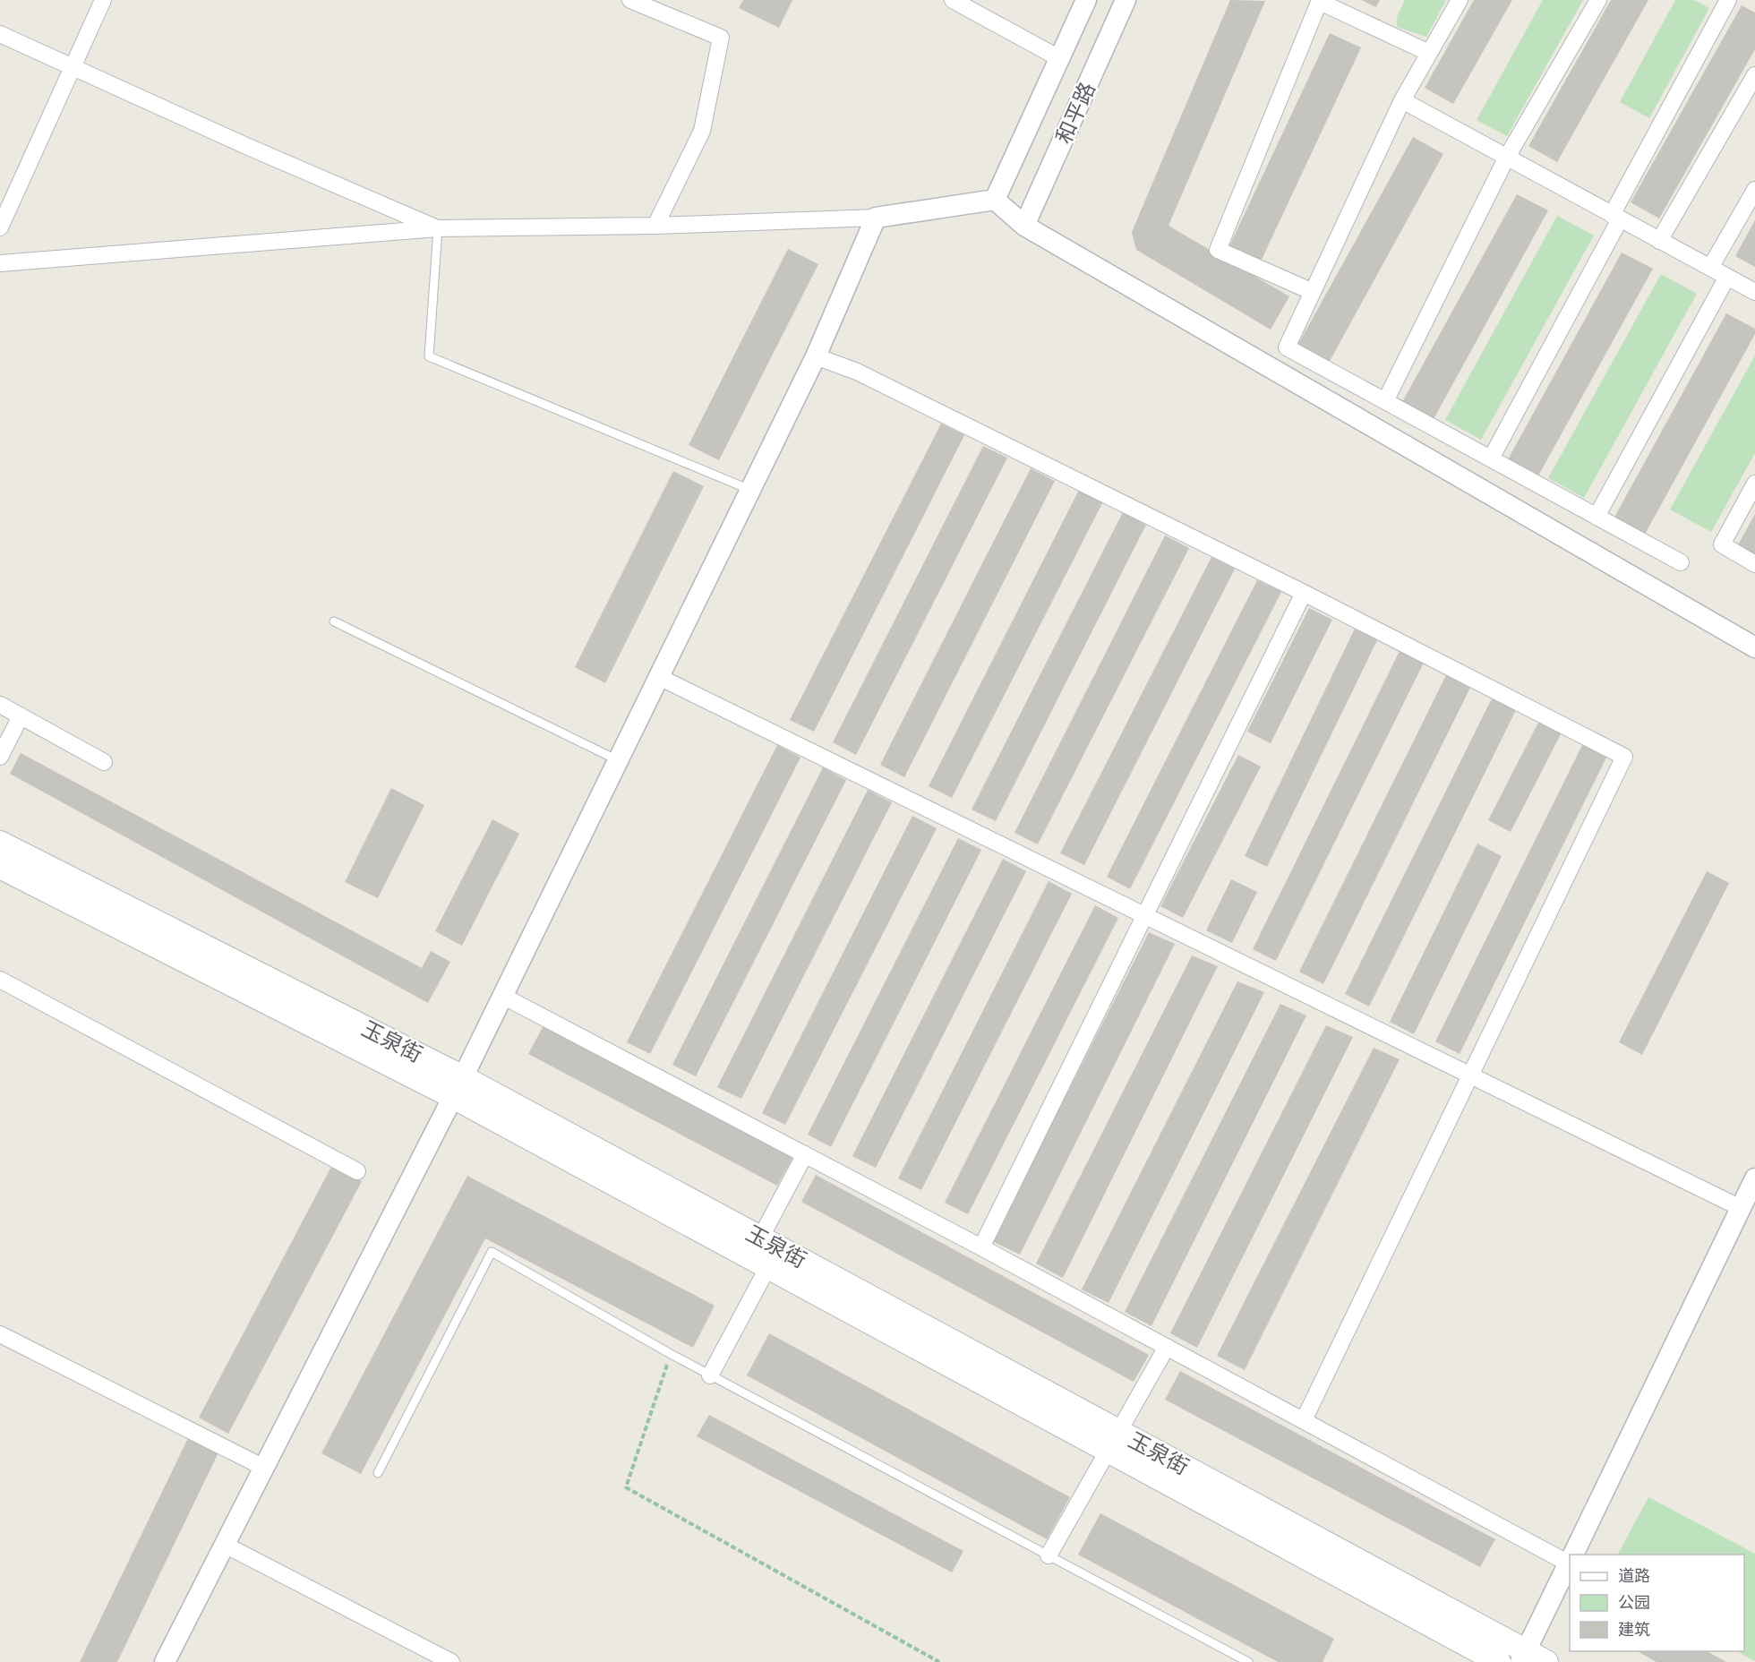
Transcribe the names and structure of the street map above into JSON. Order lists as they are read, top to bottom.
{
  "streets": {
    "main road": ["玉泉街"],
    "street": ["和平路"]
  },
  "legend": ["道路", "公园", "建筑"]
}
